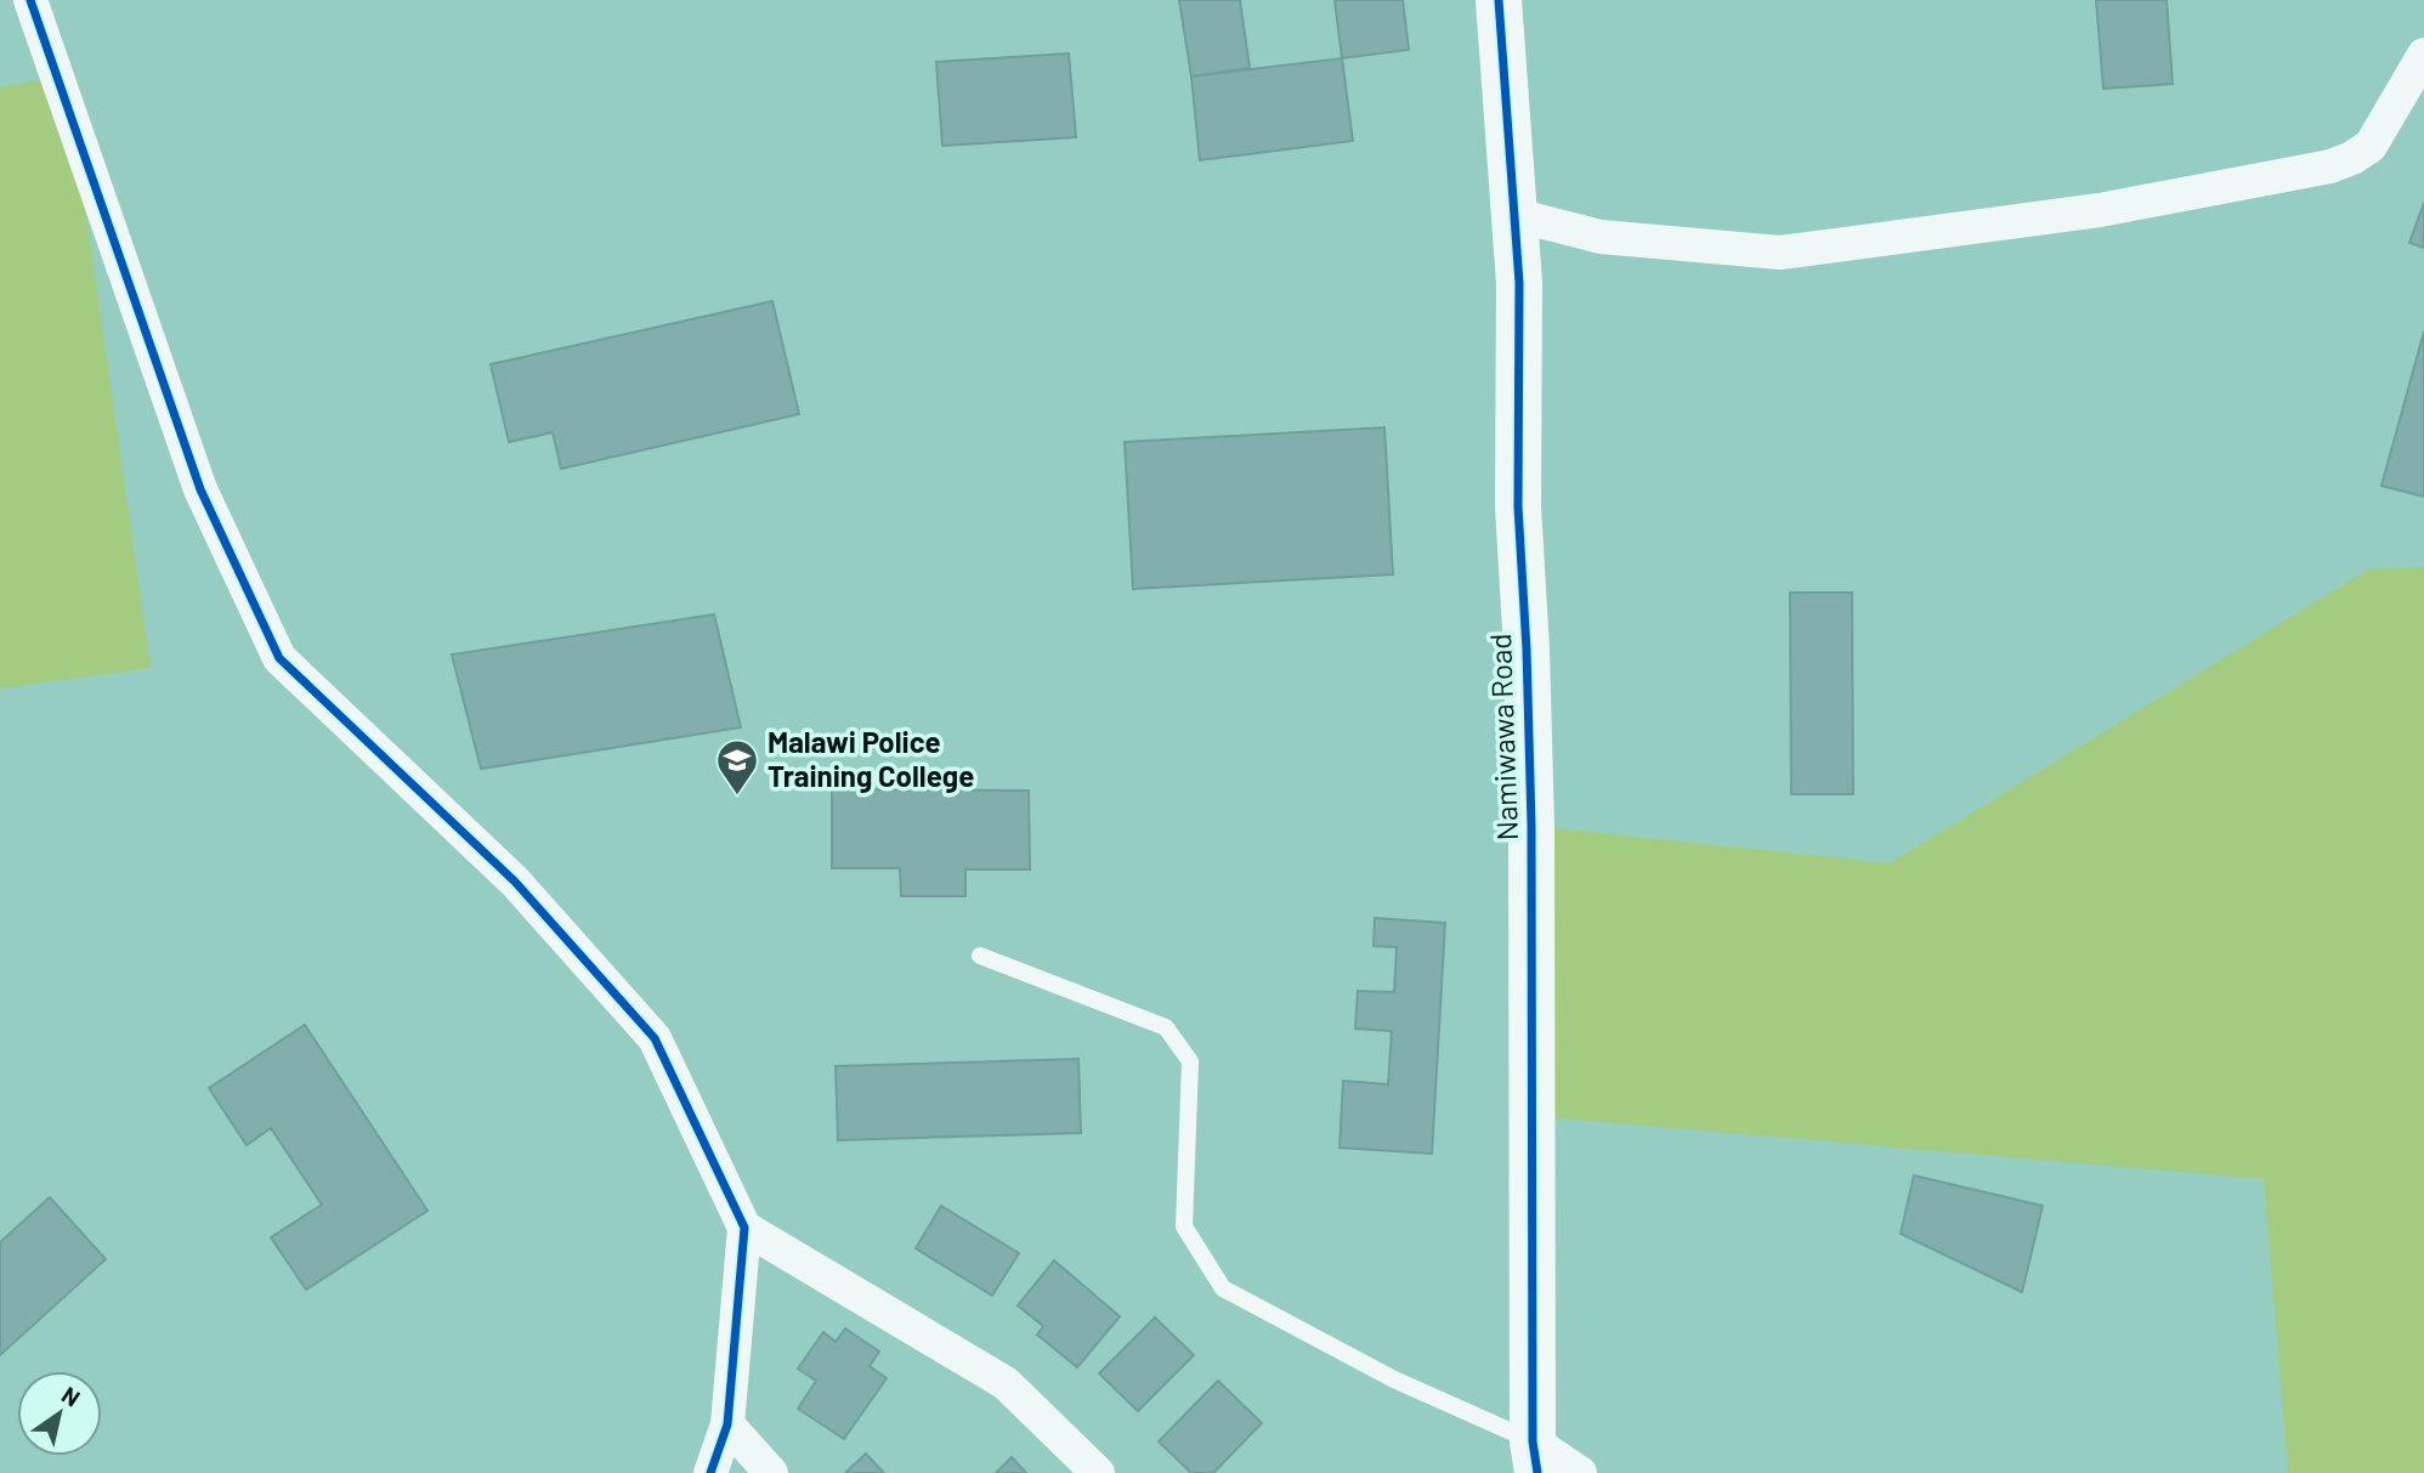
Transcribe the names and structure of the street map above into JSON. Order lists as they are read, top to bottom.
{
  "streets": {
    "street": ["Namiwawa Road"]
  },
  "places": {
    "school or university": ["Malawi Police Training College"]
  },
  "north": "top right"
}
